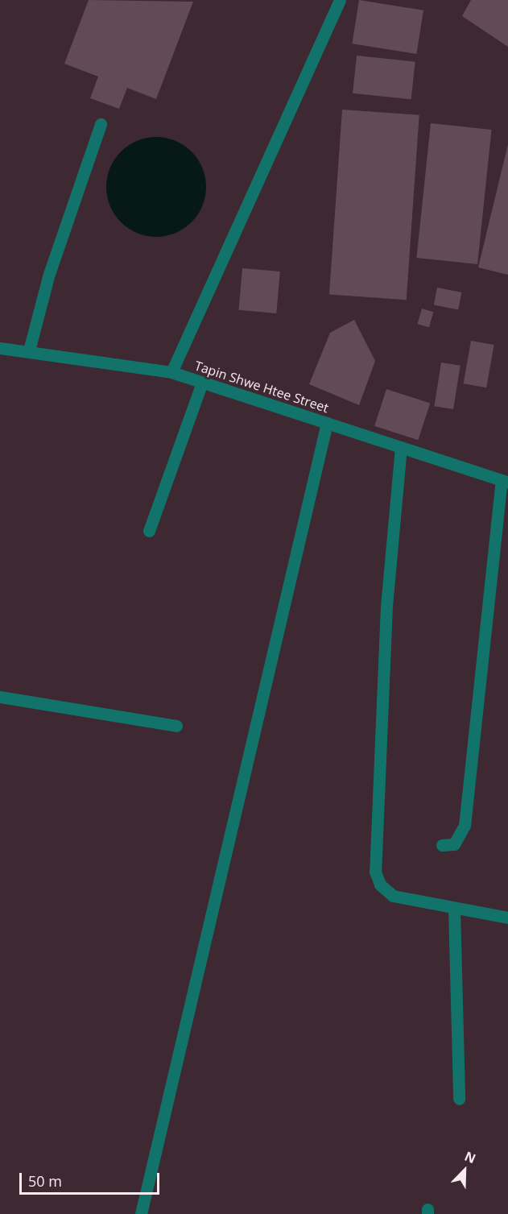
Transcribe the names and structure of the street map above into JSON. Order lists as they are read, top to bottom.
{
  "streets": {
    "street": ["Tapin Shwe Htee Street"]
  },
  "scale_bar": "50 m",
  "north": "top right"
}
